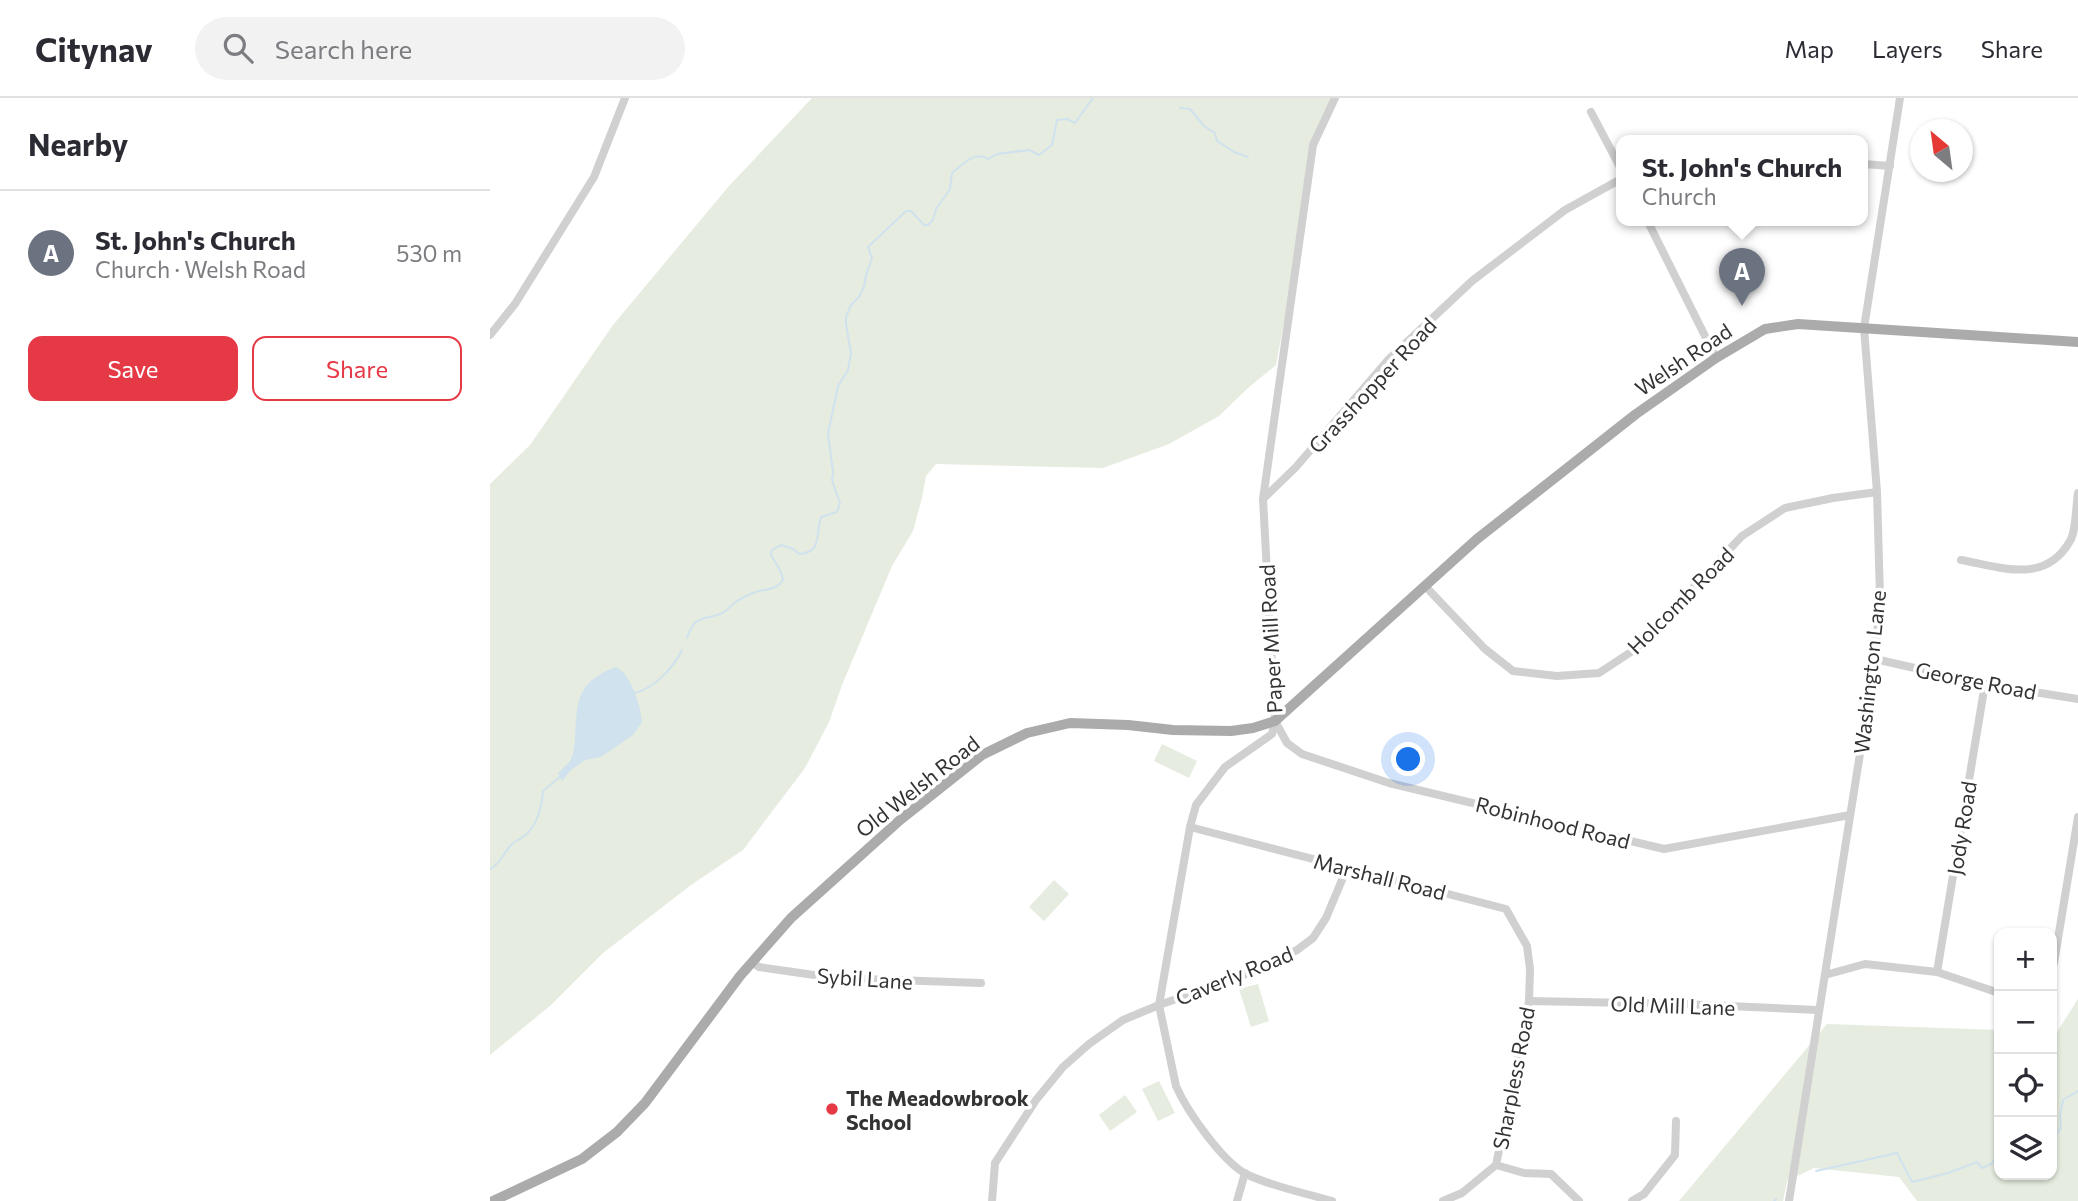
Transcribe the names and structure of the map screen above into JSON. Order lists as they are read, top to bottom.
{
  "streets": {
    "main road": ["Welsh Road", "Old Welsh Road"],
    "street": [
      "Grasshopper Road",
      "Holcomb Road",
      "Paper Mill Road",
      "Washington Lane",
      "George Road",
      "Robinhood Road",
      "Jody Road",
      "Marshall Road",
      "Caverly Road",
      "Sybil Lane",
      "Old Mill Lane",
      "Sharpless Road"
    ]
  },
  "crossings": [
    ["Welsh Road", "Washington Lane"],
    ["Welsh Road", "Old Welsh Road"],
    ["Grasshopper Road", "Paper Mill Road"],
    ["Holcomb Road", "Washington Lane"],
    ["Holcomb Road", "Old Welsh Road"],
    ["Paper Mill Road", "Old Welsh Road"],
    ["Paper Mill Road", "Robinhood Road"],
    ["Paper Mill Road", "Marshall Road"],
    ["Paper Mill Road", "Caverly Road"],
    ["Washington Lane", "George Road"],
    ["Washington Lane", "Robinhood Road"],
    ["Washington Lane", "Old Mill Lane"],
    ["George Road", "Jody Road"],
    ["Old Welsh Road", "Robinhood Road"],
    ["Old Welsh Road", "Sybil Lane"],
    ["Marshall Road", "Caverly Road"],
    ["Marshall Road", "Sharpless Road"],
    ["Old Mill Lane", "Sharpless Road"]
  ],
  "places": ["The Meadowbrook School"],
  "north": "top left",
  "page": {
    "header": "Citynav",
    "search": "Search here",
    "nav": ["Map", "Layers", "Share"],
    "heading": "Nearby",
    "popup": ["St. John's Church", "Church"],
    "list": [
      {
        "mark": "A",
        "name": "St. John's Church",
        "note": "Church · Welsh Road",
        "value": "530 m"
      }
    ],
    "pins": "A",
    "buttons": ["Save", "Share"],
    "map_buttons": ["+", "−"]
  }
}
